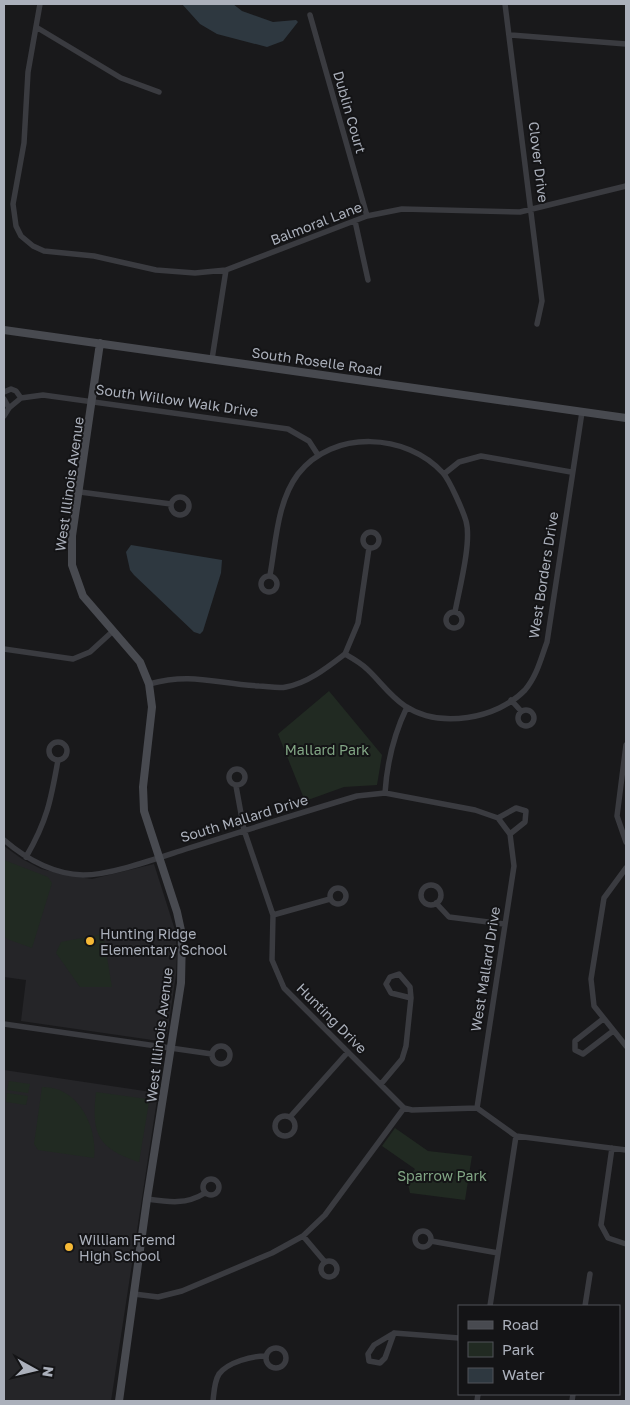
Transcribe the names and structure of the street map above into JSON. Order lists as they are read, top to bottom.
{
  "streets": {
    "main road": ["South Roselle Road", "West Illinois Avenue"],
    "street": [
      "Dublin Court",
      "Clover Drive",
      "Balmoral Lane",
      "South Willow Walk Drive",
      "West Borders Drive",
      "South Mallard Drive",
      "West Mallard Drive",
      "Hunting Drive"
    ]
  },
  "crossings": [
    ["Dublin Court", "Balmoral Lane"],
    ["Clover Drive", "Balmoral Lane"],
    ["South Roselle Road", "West Illinois Avenue"],
    ["South Roselle Road", "West Borders Drive"],
    ["South Willow Walk Drive", "West Illinois Avenue"],
    ["West Illinois Avenue", "South Mallard Drive"],
    ["South Mallard Drive", "West Mallard Drive"],
    ["South Mallard Drive", "Hunting Drive"]
  ],
  "parks": ["Mallard Park", "Sparrow Park"],
  "places": ["Hunting Ridge Elementary School", "William Fremd High School"],
  "legend": ["Road", "Park", "Water"],
  "north": "right"
}
